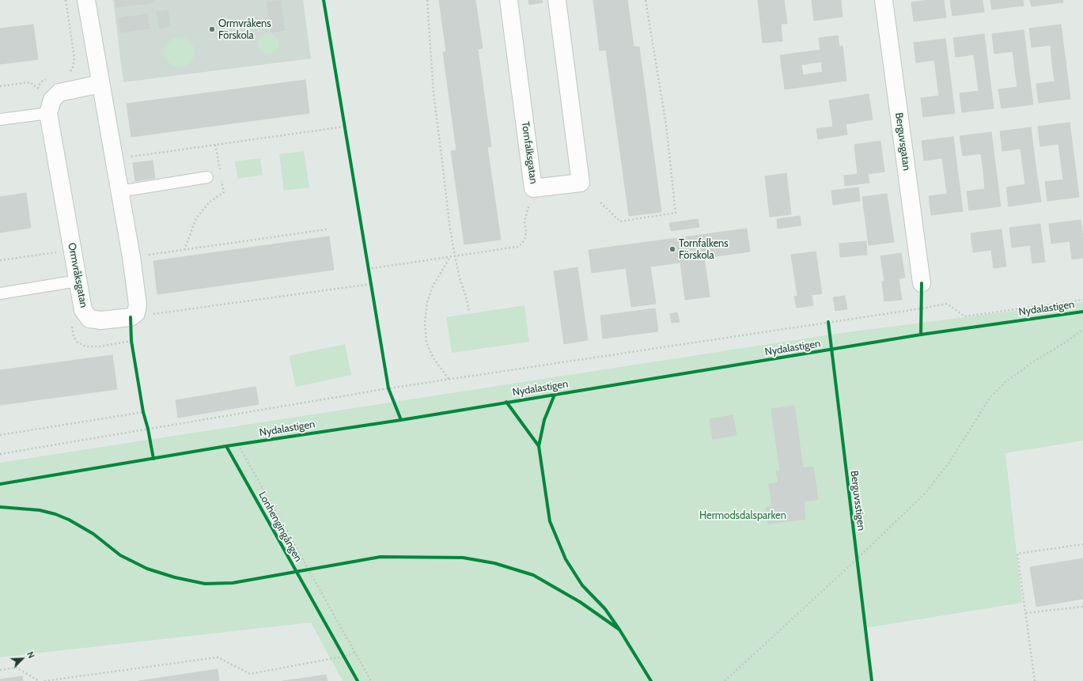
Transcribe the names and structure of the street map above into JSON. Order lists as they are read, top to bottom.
{
  "streets": {
    "street": ["Berguvsgatan", "Tornfalksgatan", "Ormvråksgatan"],
    "cycle path": ["Nydalastigen", "Berguvsstigen", "Lonhengingången"]
  },
  "parks": ["Hermodsdalsparken"],
  "places": ["Ormvråkens Förskola", "Tornfalkens Förskola"],
  "north": "top right"
}
